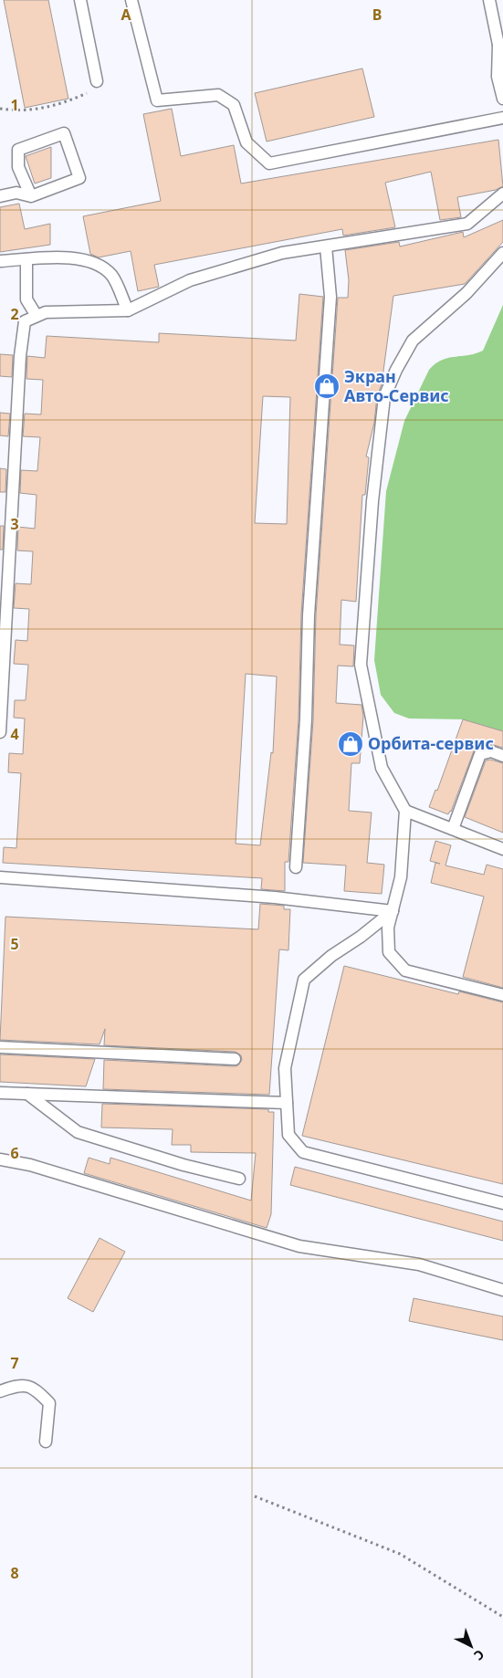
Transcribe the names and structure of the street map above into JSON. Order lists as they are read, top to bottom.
{
  "places": {
    "shop": ["Экран Авто-Сервис", "Орбита-сервис"]
  },
  "north": "bottom right",
  "grid": {
    "columns": ["A", "B"],
    "rows": [
      "1",
      "2",
      "3",
      "4",
      "5",
      "6",
      "7",
      "8"
    ]
  }
}
